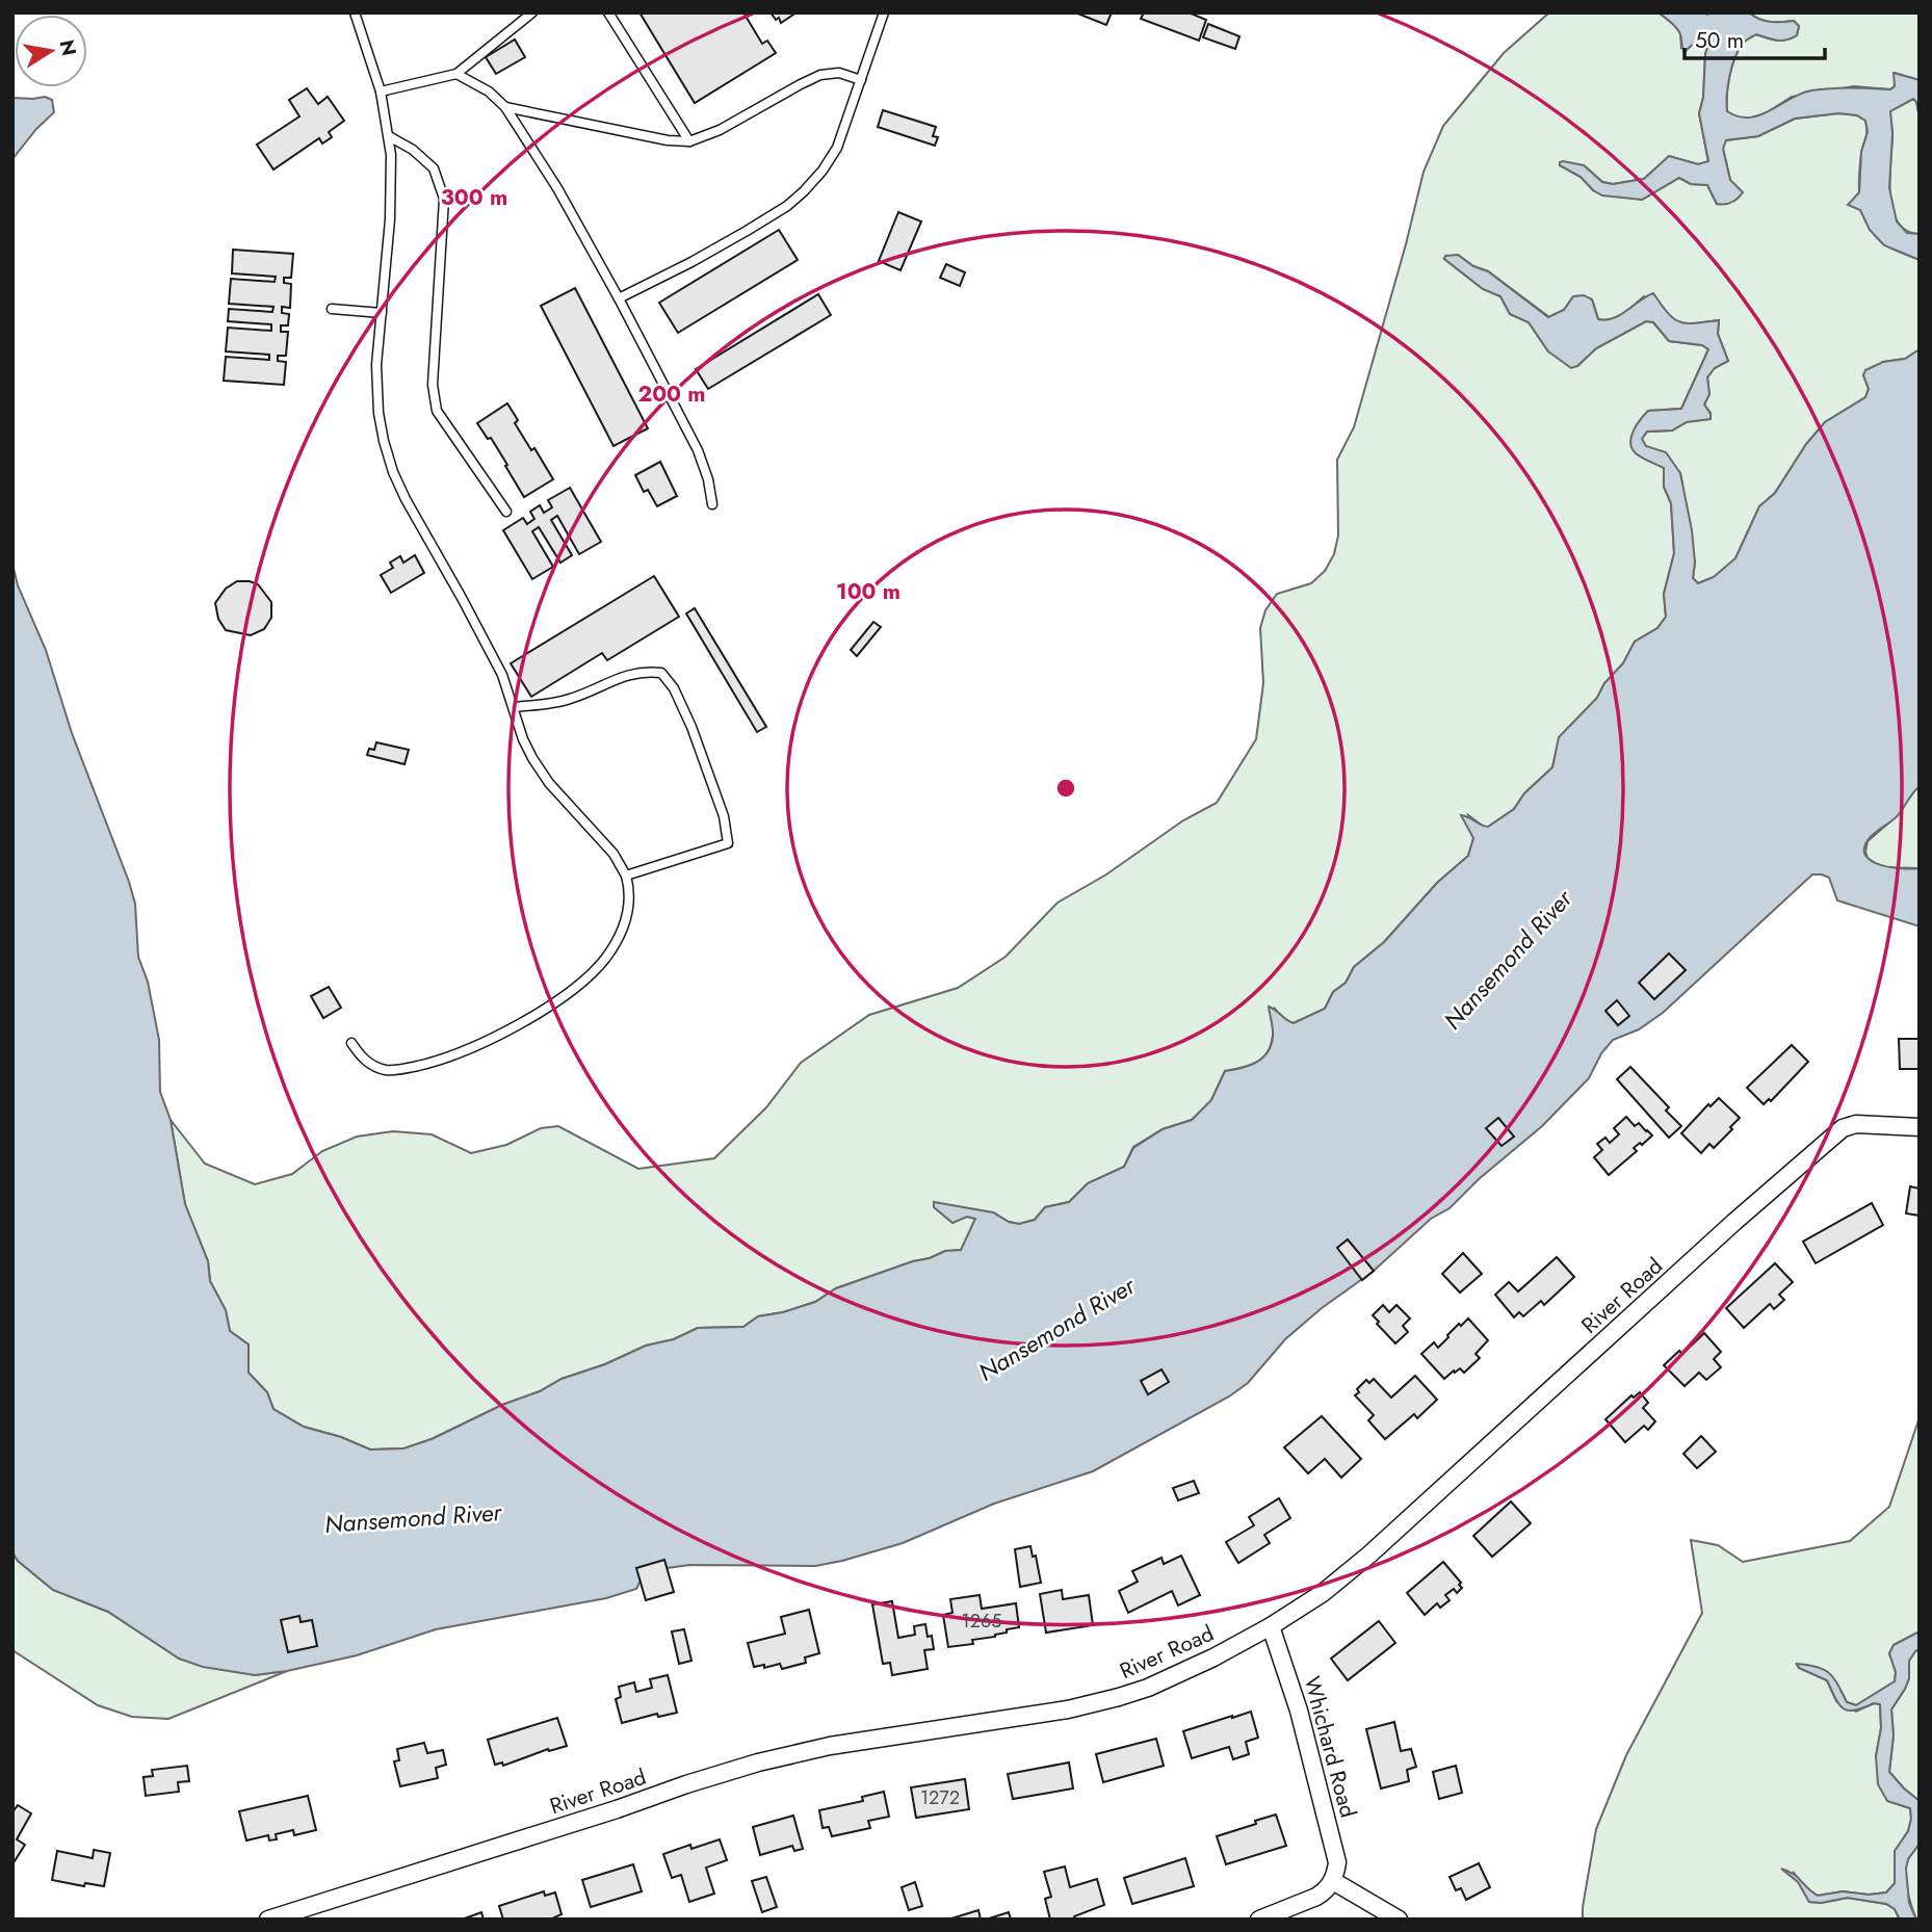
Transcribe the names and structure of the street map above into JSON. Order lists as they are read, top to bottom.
{
  "streets": {
    "street": ["River Road", "Whichard Road"]
  },
  "crossings": [
    ["River Road", "Whichard Road"]
  ],
  "water": ["Nansemond River"],
  "house_numbers": ["1265", "1272"],
  "scale_bar": "50 m",
  "north": "right",
  "rings": ["300 m", "200 m", "100 m"]
}
